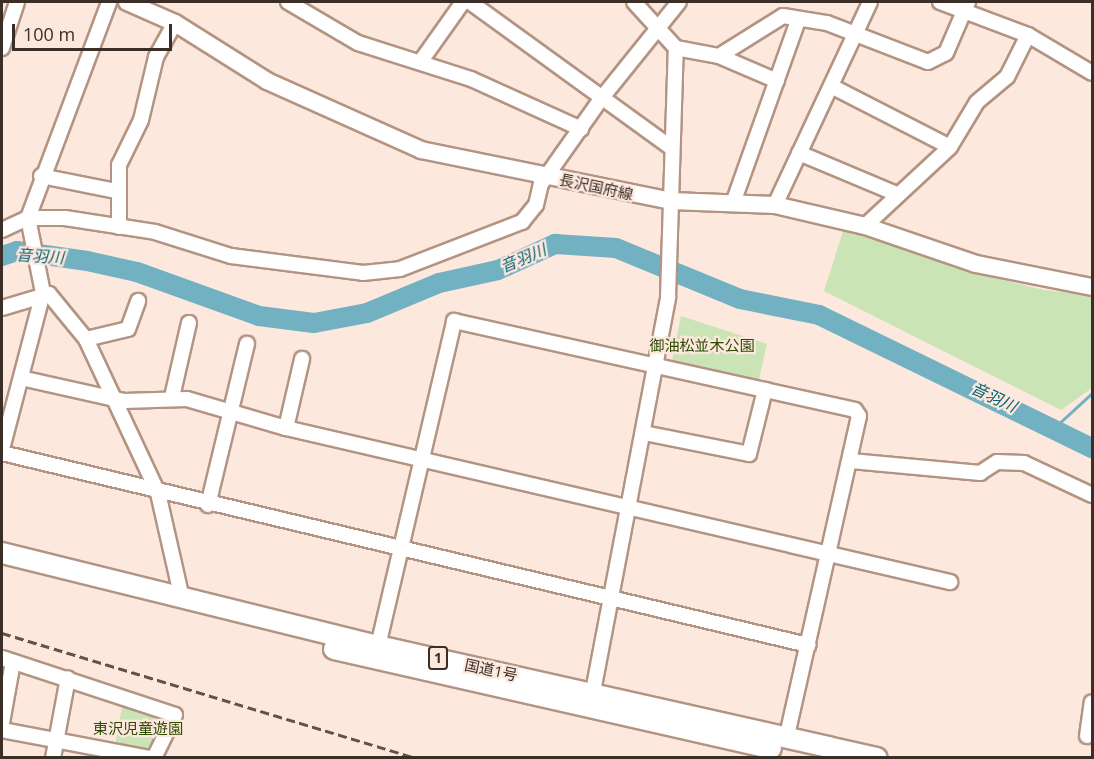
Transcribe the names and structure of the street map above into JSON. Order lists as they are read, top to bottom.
{
  "streets": {
    "highway": ["1", "国道1号"],
    "main road": ["長沢国府線"]
  },
  "water": ["音羽川"],
  "parks": ["御油松並木公園", "東沢児童遊園"],
  "scale_bar": "100 m"
}
